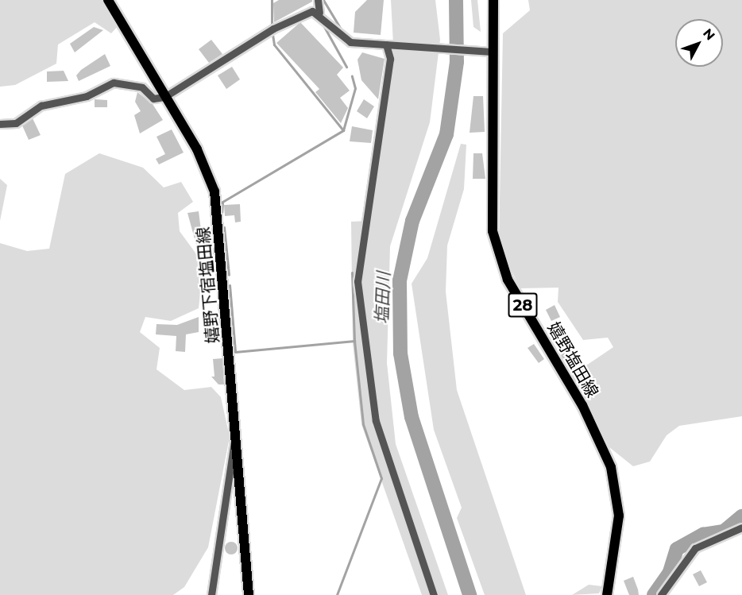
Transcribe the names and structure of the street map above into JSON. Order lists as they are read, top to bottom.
{
  "streets": {
    "main road": ["嬉野下宿塩田線", "28", "嬉野塩田線"]
  },
  "water": ["塩田川"],
  "north": "top right"
}
